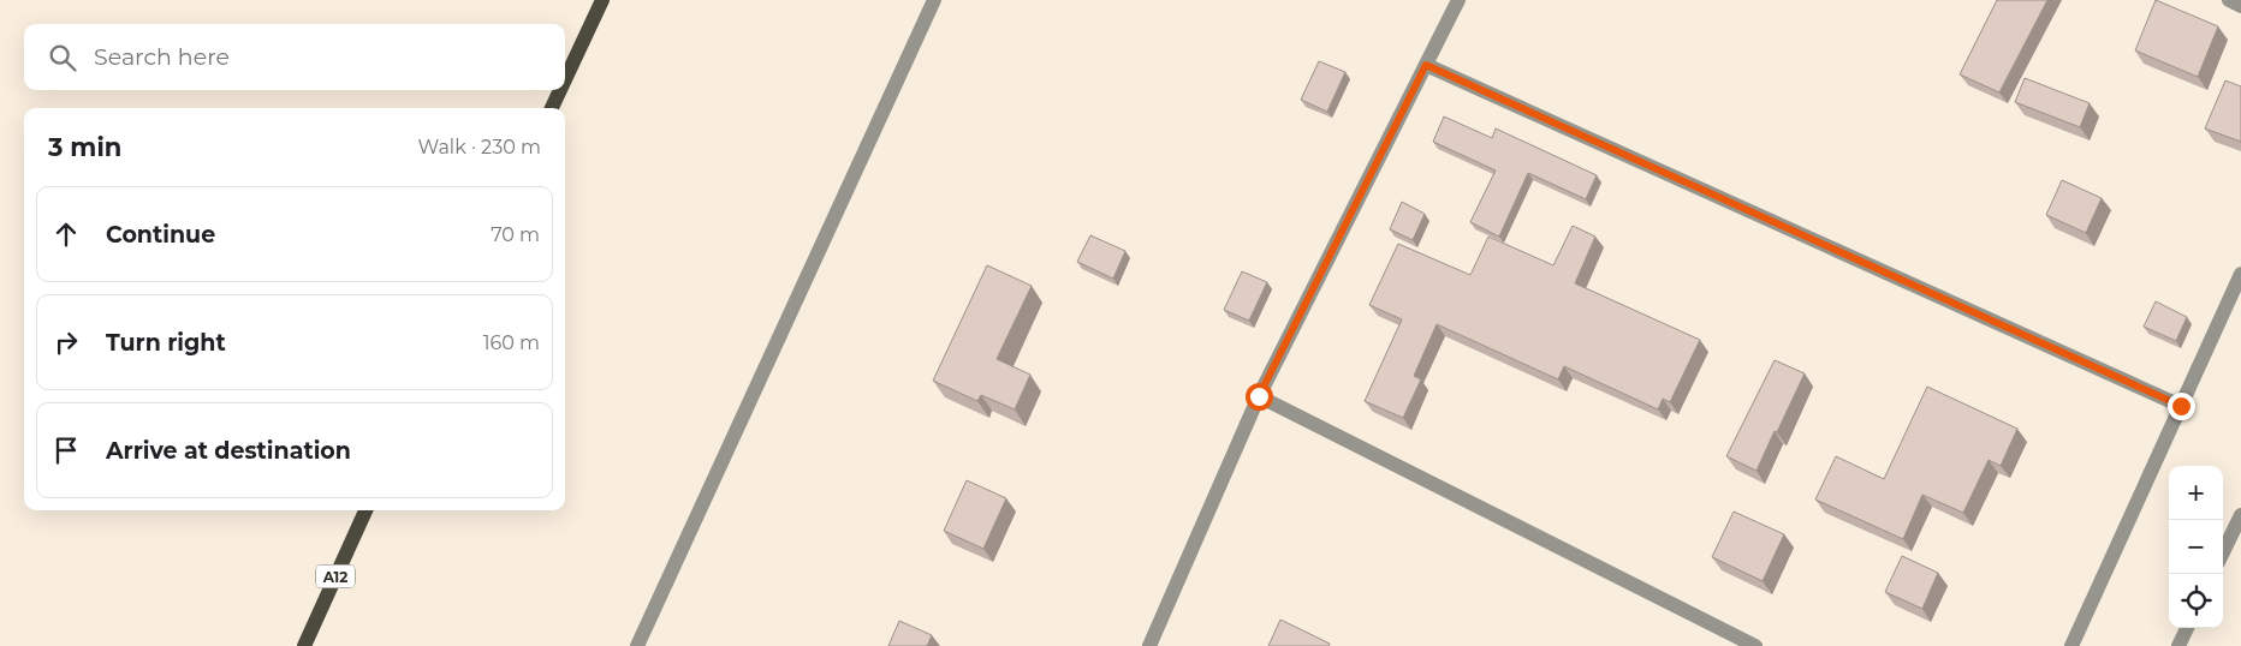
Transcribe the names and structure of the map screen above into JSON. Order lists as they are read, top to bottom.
{
  "streets": {
    "main road": ["A12"]
  },
  "page": {
    "search": "Search here",
    "heading": ["3 min", "Walk · 230 m"],
    "list": [
      ["Continue", "70 m"],
      ["Turn right", "160 m"],
      "Arrive at destination"
    ],
    "map_buttons": ["+", "−"]
  }
}
